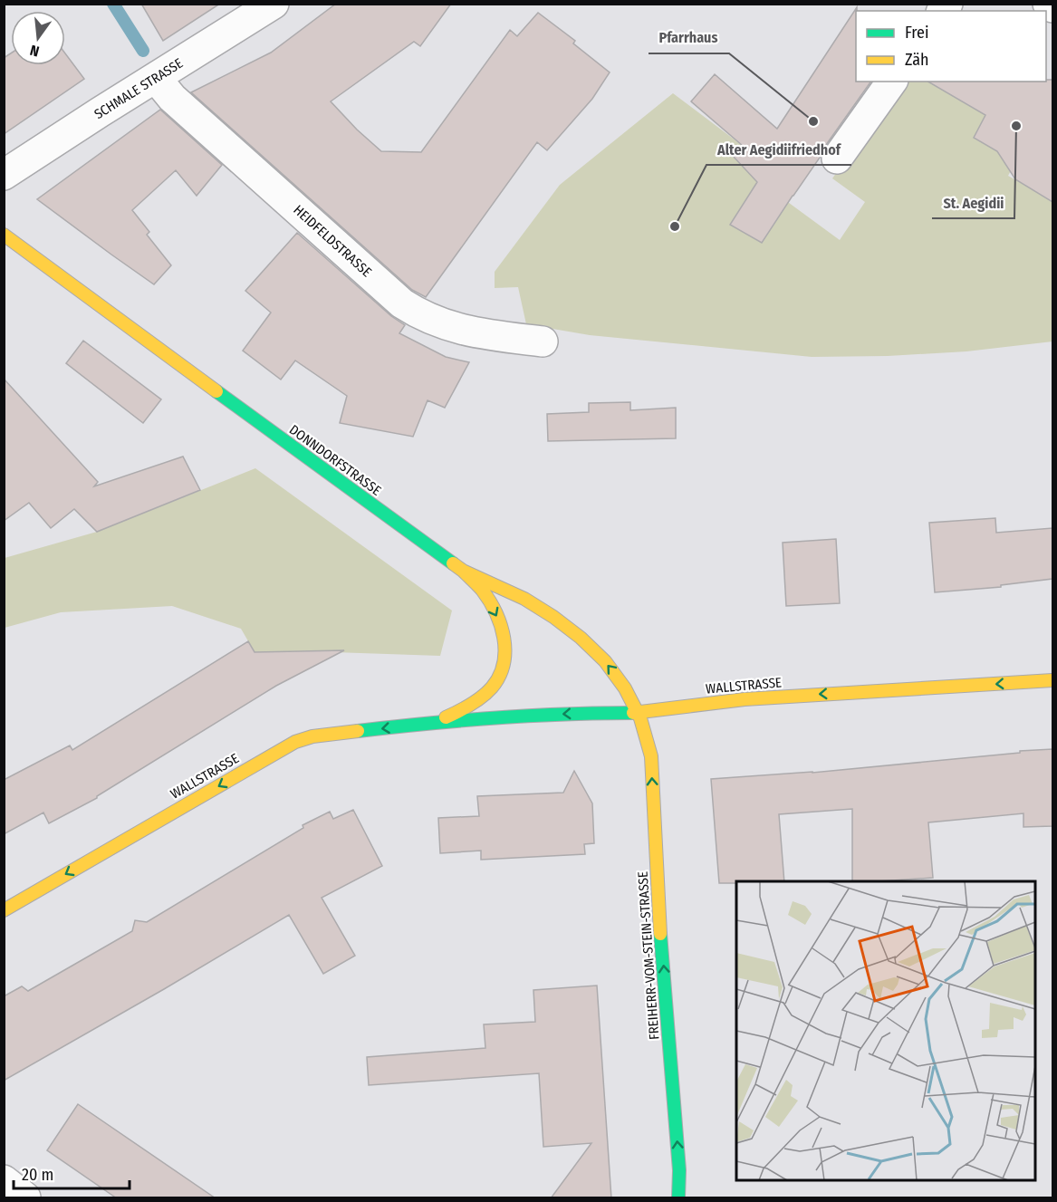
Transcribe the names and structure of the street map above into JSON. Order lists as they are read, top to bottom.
{
  "streets": {
    "main road": ["DONNDORFSTRASSE", "WALLSTRASSE", "FREIHERR-VOM-STEIN-STRASSE"],
    "street": ["SCHMALE STRASSE", "HEIDFELDSTRASSE"]
  },
  "crossings": [
    ["SCHMALE STRASSE", "HEIDFELDSTRASSE"],
    ["DONNDORFSTRASSE", "WALLSTRASSE"],
    ["DONNDORFSTRASSE", "FREIHERR-VOM-STEIN-STRASSE"],
    ["WALLSTRASSE", "FREIHERR-VOM-STEIN-STRASSE"]
  ],
  "one_way": ["WALLSTRASSE", "FREIHERR-VOM-STEIN-STRASSE"],
  "places": ["Pfarrhaus", "St. Aegidii", "Alter Aegidiifriedhof"],
  "legend": ["Frei", "Zäh"],
  "scale_bar": "20 m",
  "north": "bottom"
}
